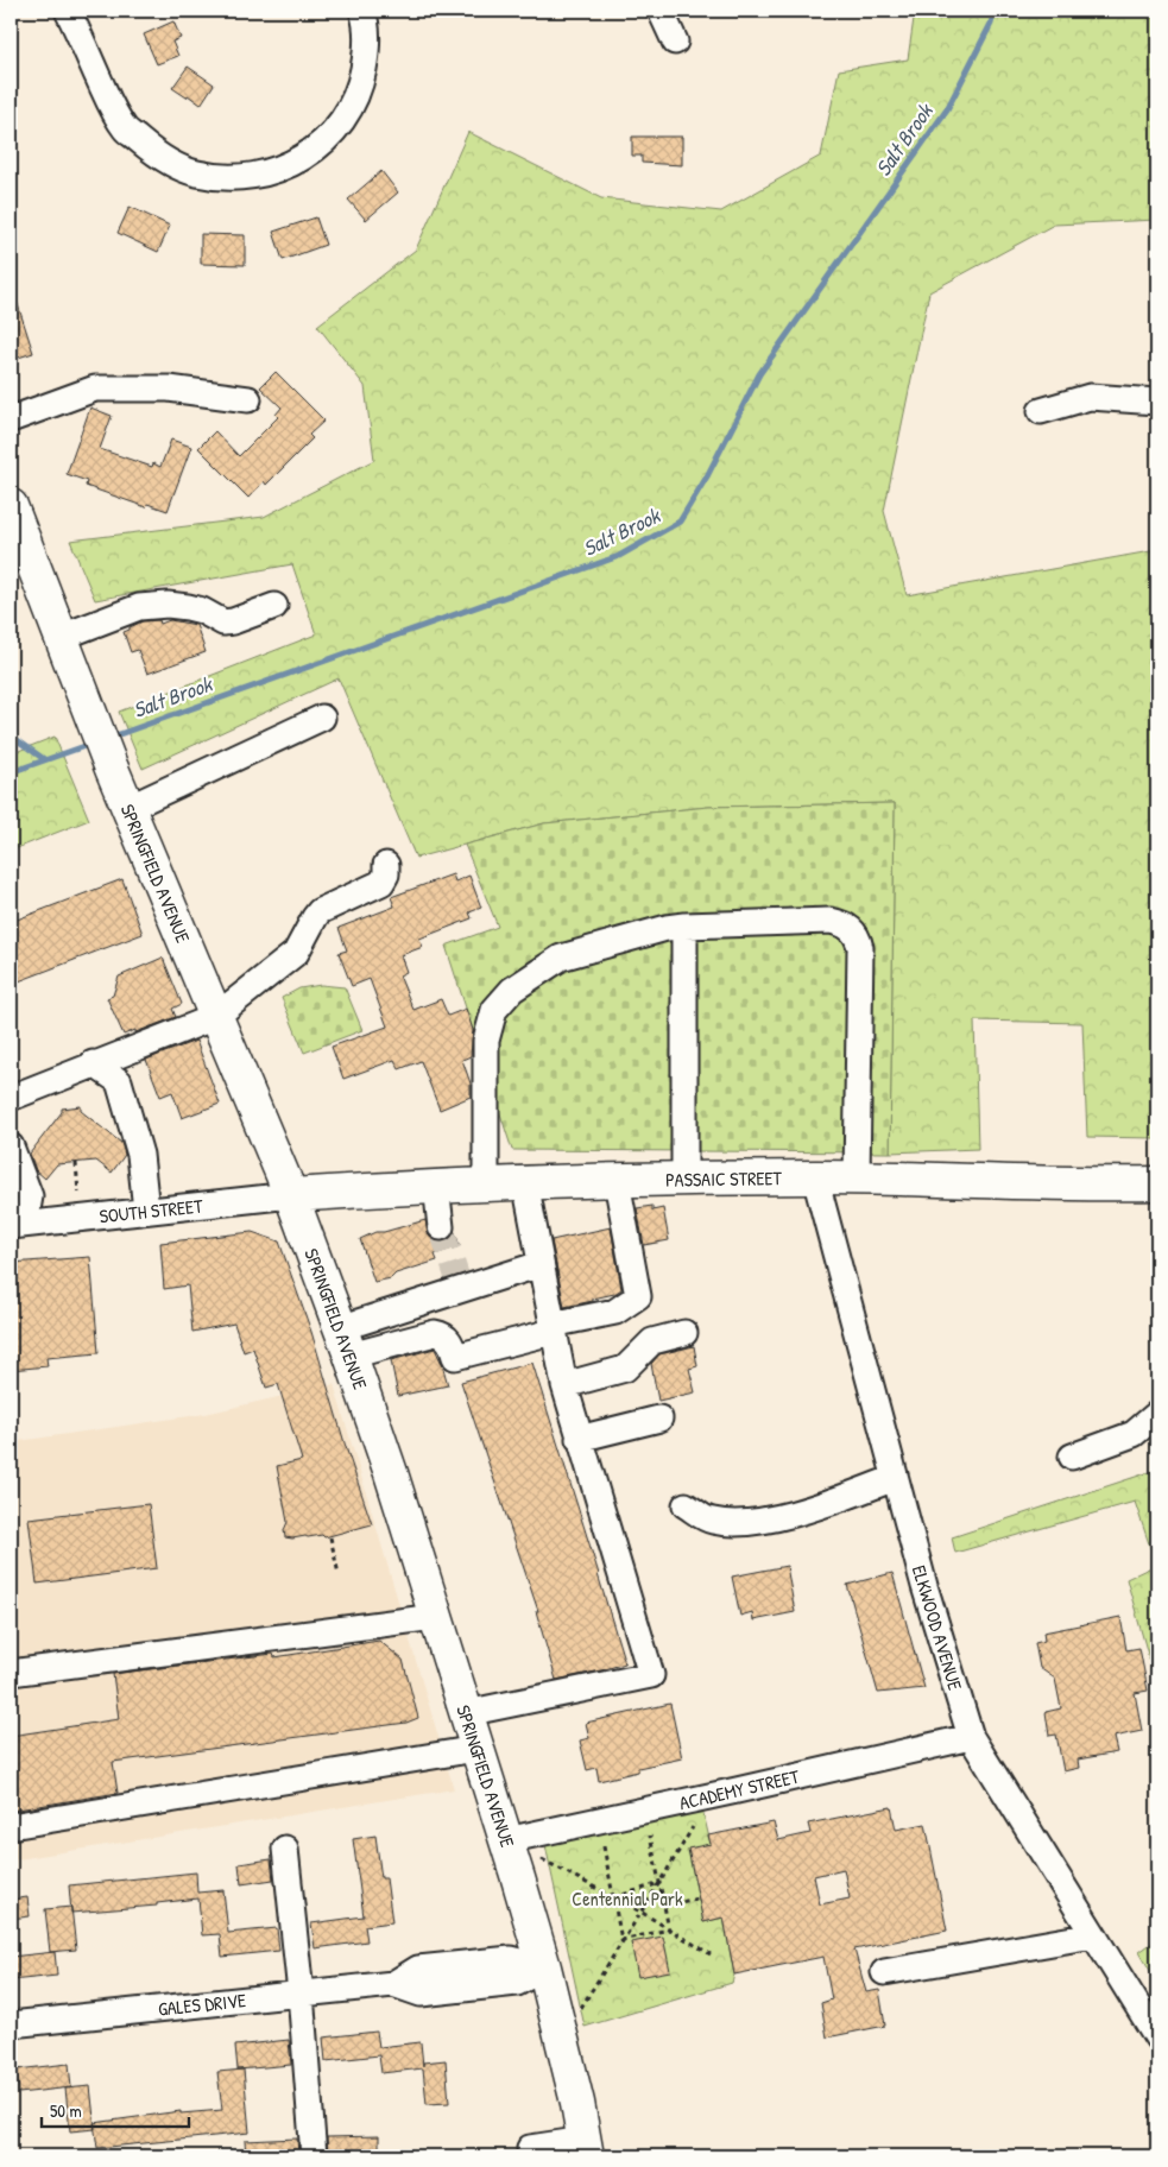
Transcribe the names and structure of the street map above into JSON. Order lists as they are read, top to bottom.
{
  "streets": {
    "main road": ["SPRINGFIELD AVENUE", "PASSAIC STREET"],
    "street": [
      "SOUTH STREET",
      "ELKWOOD AVENUE",
      "ACADEMY STREET",
      "GALES DRIVE"
    ]
  },
  "crossings": [
    ["SPRINGFIELD AVENUE", "PASSAIC STREET"],
    ["SPRINGFIELD AVENUE", "SOUTH STREET"],
    ["SPRINGFIELD AVENUE", "ACADEMY STREET"],
    ["SPRINGFIELD AVENUE", "GALES DRIVE"],
    ["PASSAIC STREET", "SOUTH STREET"],
    ["PASSAIC STREET", "ELKWOOD AVENUE"],
    ["ELKWOOD AVENUE", "ACADEMY STREET"]
  ],
  "water": ["Salt Brook"],
  "parks": ["Centennial Park"],
  "scale_bar": "50 m"
}
